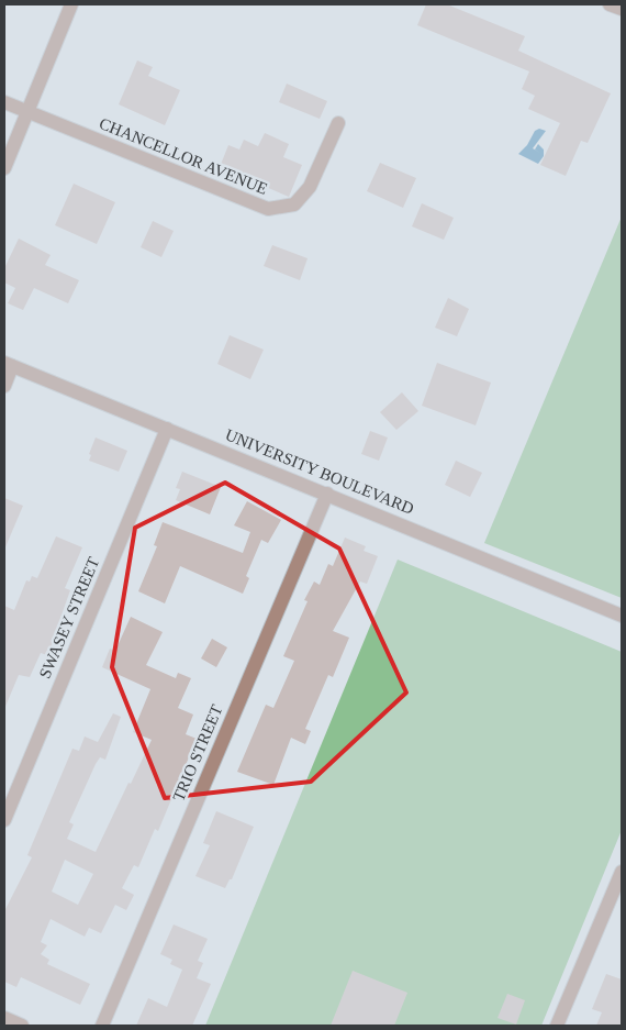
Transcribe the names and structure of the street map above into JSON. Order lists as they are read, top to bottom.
{
  "streets": {
    "street": [
      "CHANCELLOR AVENUE",
      "UNIVERSITY BOULEVARD",
      "SWASEY STREET",
      "TRIO STREET"
    ]
  },
  "crossings": [
    ["UNIVERSITY BOULEVARD", "SWASEY STREET"],
    ["UNIVERSITY BOULEVARD", "TRIO STREET"]
  ]
}
